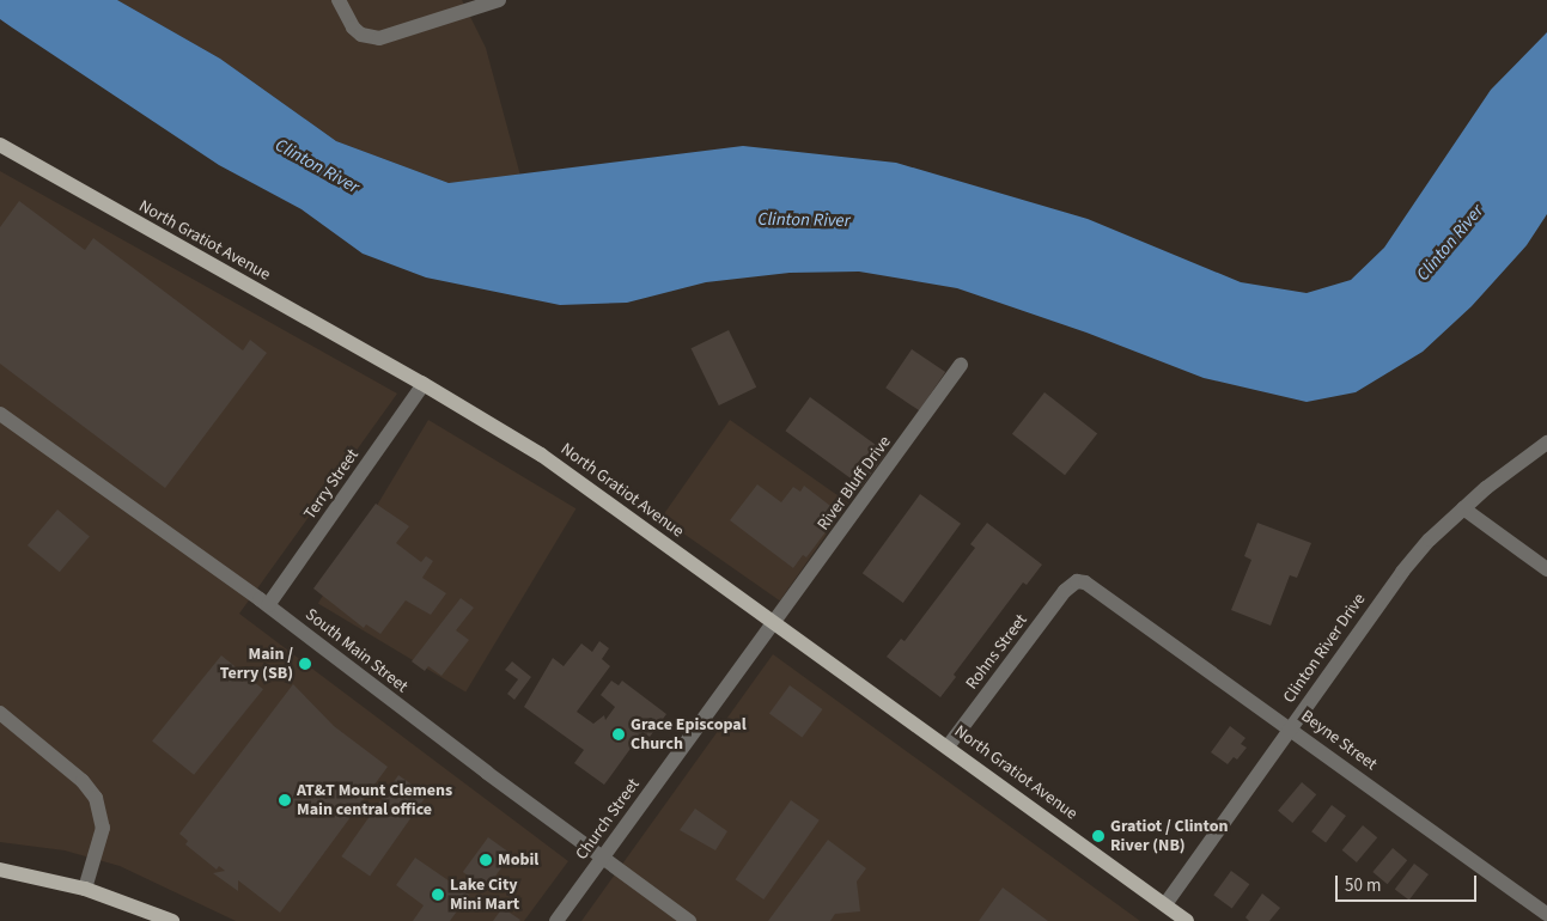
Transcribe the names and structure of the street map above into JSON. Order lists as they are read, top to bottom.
{
  "streets": {
    "main road": ["North Gratiot Avenue"],
    "street": [
      "River Bluff Drive",
      "Terry Street",
      "Clinton River Drive",
      "South Main Street",
      "Rohns Street",
      "Beyne Street",
      "Church Street"
    ]
  },
  "crossings": [
    ["North Gratiot Avenue", "River Bluff Drive"],
    ["North Gratiot Avenue", "Terry Street"],
    ["North Gratiot Avenue", "Clinton River Drive"],
    ["North Gratiot Avenue", "Rohns Street"],
    ["North Gratiot Avenue", "Church Street"],
    ["River Bluff Drive", "Church Street"],
    ["Terry Street", "South Main Street"],
    ["Clinton River Drive", "Beyne Street"],
    ["South Main Street", "Church Street"],
    ["Rohns Street", "Beyne Street"]
  ],
  "water": ["Clinton River"],
  "places": [
    "Main / Terry (SB)",
    "Grace Episcopal Church",
    "AT&T Mount Clemens Main central office",
    "Gratiot / Clinton River (NB)",
    "Mobil",
    "Lake City Mini Mart"
  ],
  "scale_bar": "50 m"
}
